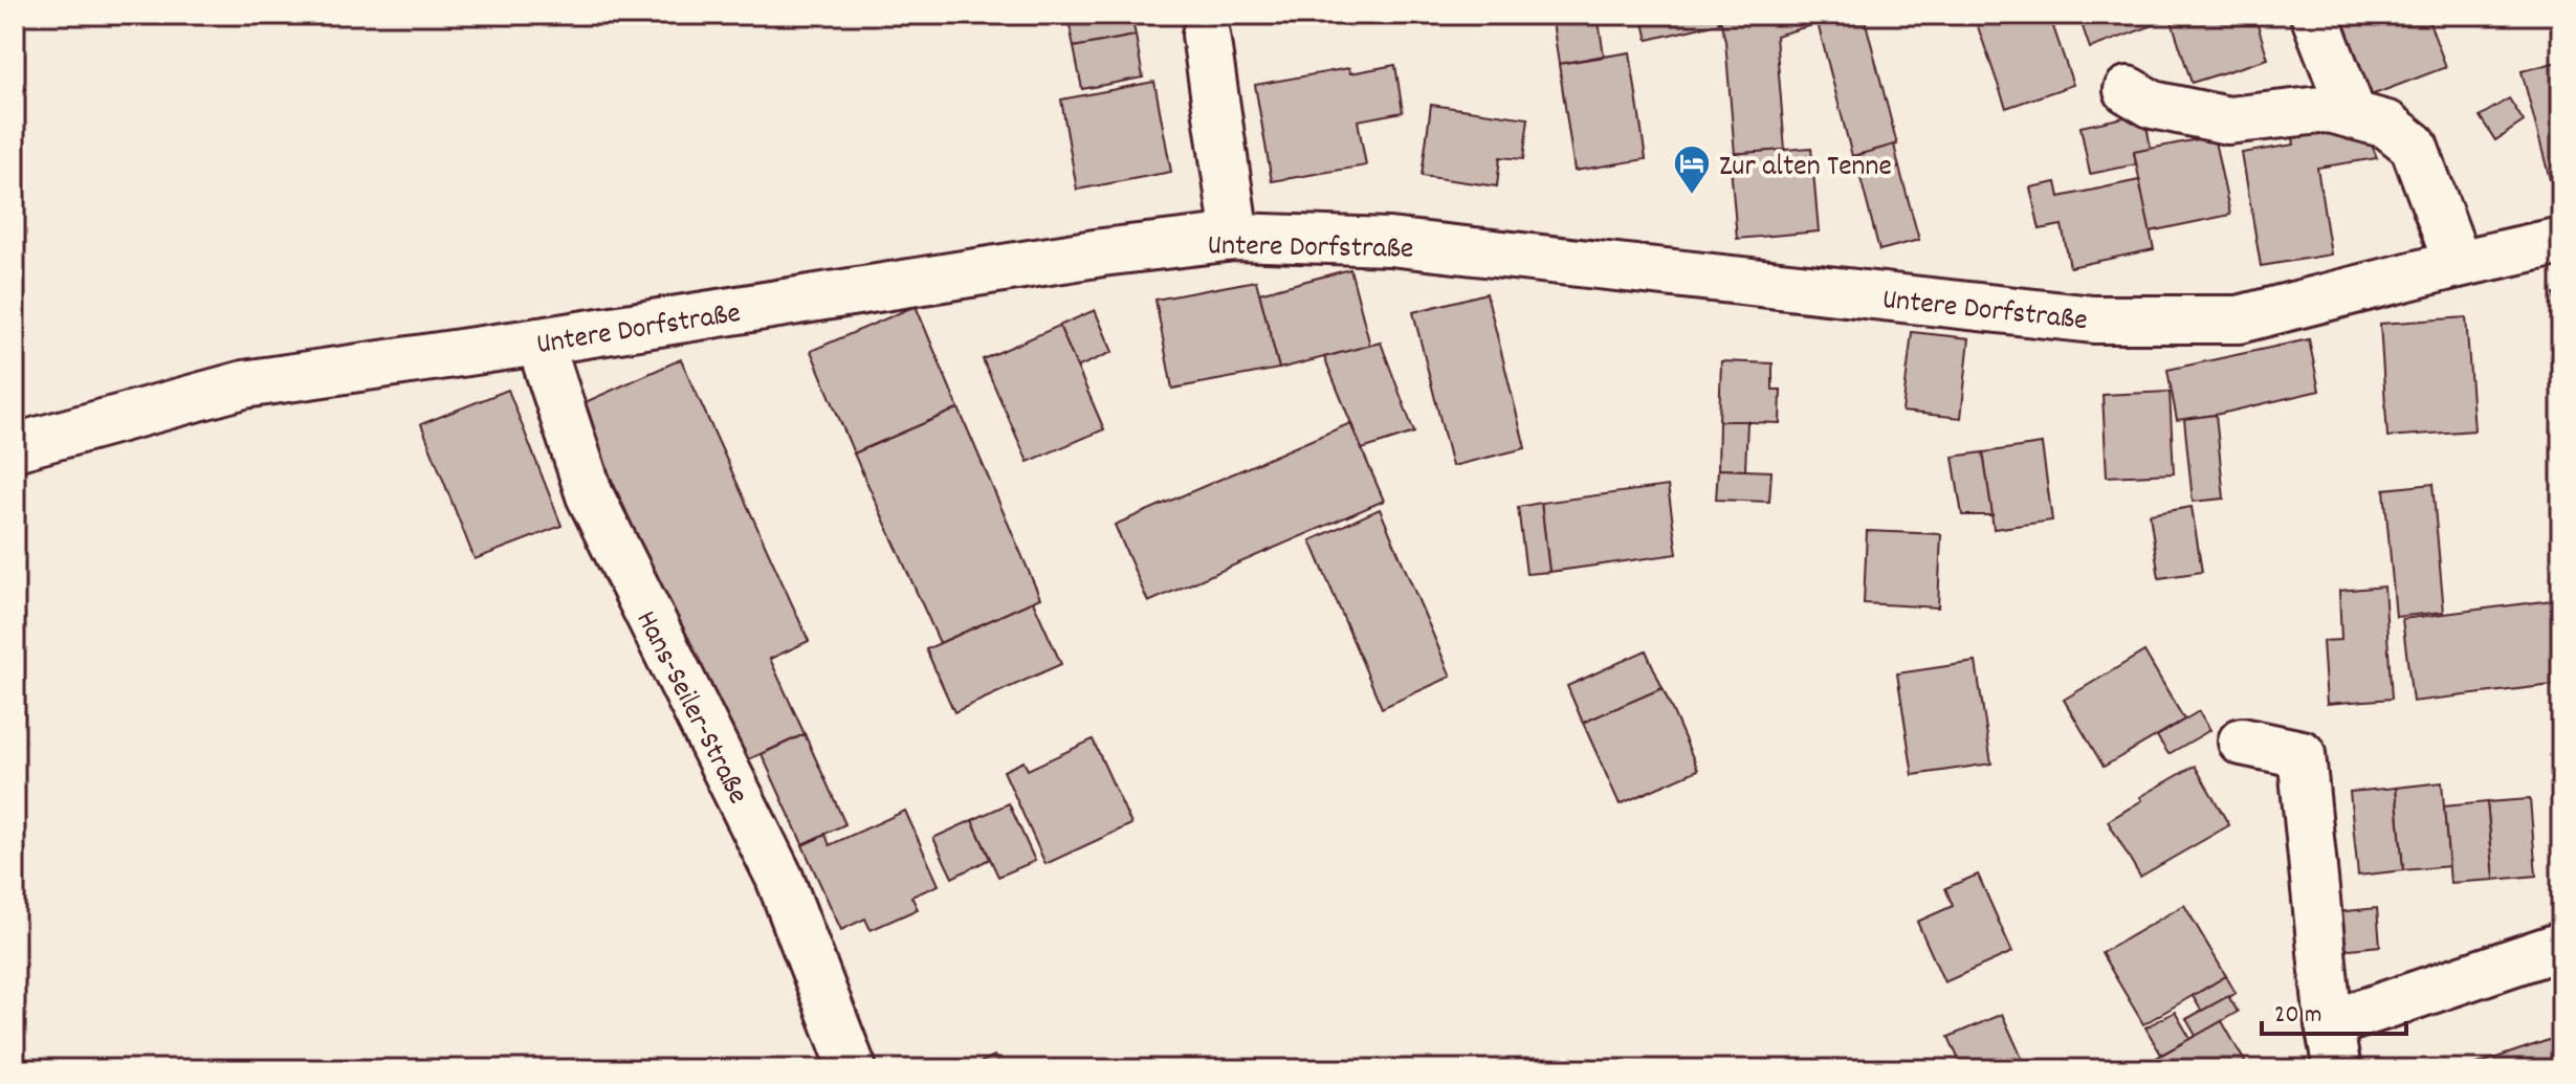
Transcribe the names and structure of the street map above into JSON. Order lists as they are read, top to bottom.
{
  "streets": {
    "street": ["Untere Dorfstraße", "Hans-Seiler-Straße"]
  },
  "crossings": [
    ["Untere Dorfstraße", "Hans-Seiler-Straße"]
  ],
  "places": {
    "hotel": ["Zur alten Tenne"]
  },
  "scale_bar": "20 m"
}
